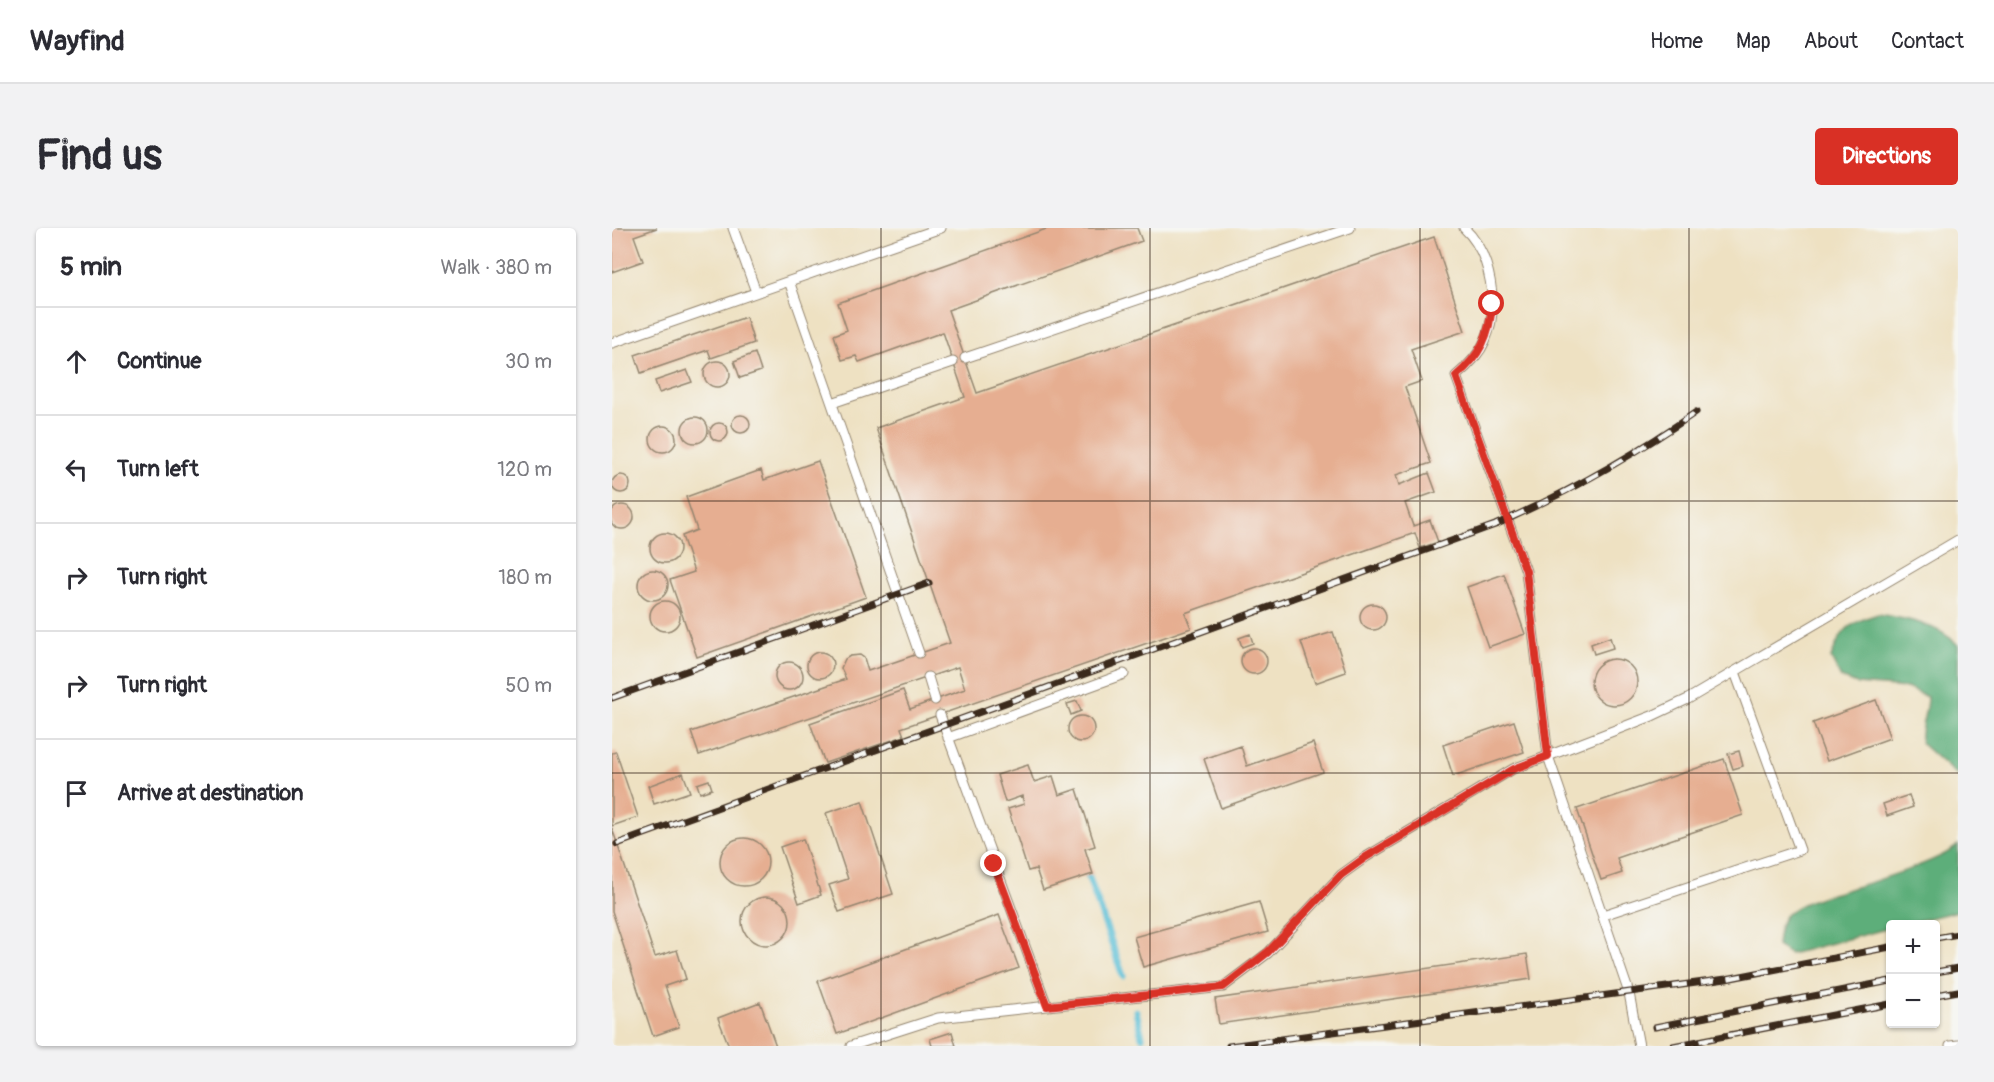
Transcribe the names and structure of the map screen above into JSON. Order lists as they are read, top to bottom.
{
  "page": {
    "header": "Wayfind",
    "nav": [
      "Home",
      "Map",
      "About",
      "Contact"
    ],
    "buttons": "Directions",
    "title": "Find us",
    "heading": ["5 min", "Walk · 380 m"],
    "list": [
      ["Continue", "30 m"],
      ["Turn left", "120 m"],
      ["Turn right", "180 m"],
      ["Turn right", "50 m"],
      "Arrive at destination"
    ],
    "map_buttons": ["+", "−"]
  }
}
